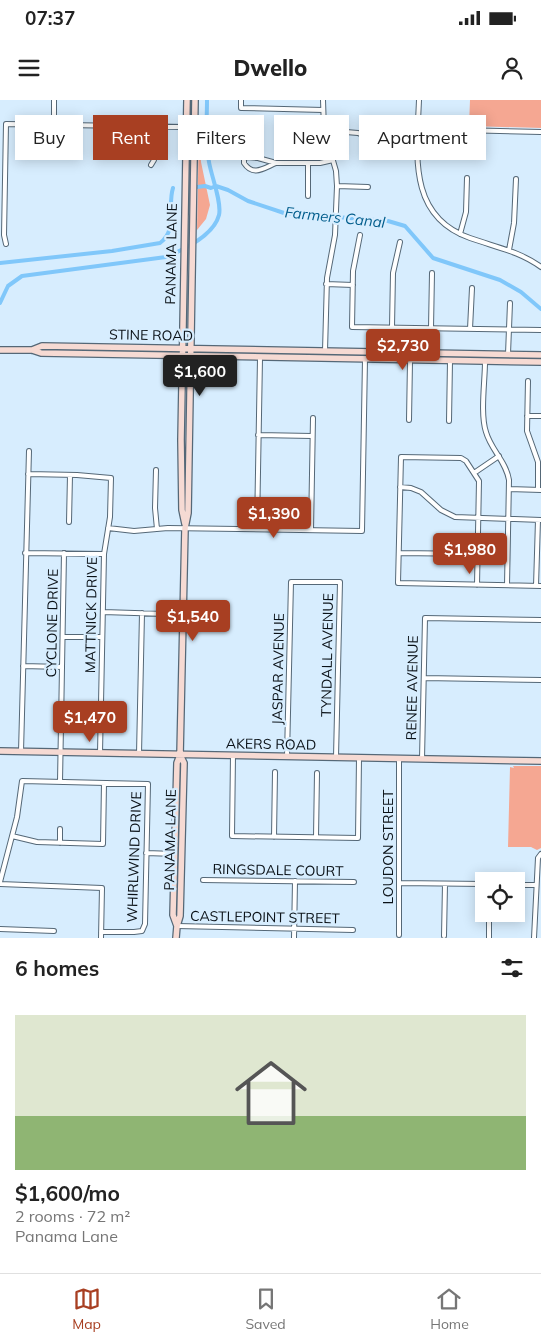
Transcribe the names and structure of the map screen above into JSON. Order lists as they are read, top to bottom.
{
  "streets": {
    "main road": ["PANAMA LANE", "STINE ROAD", "AKERS ROAD"],
    "street": [
      "MATTNICK DRIVE",
      "CYCLONE DRIVE",
      "TYNDALL AVENUE",
      "JASPAR AVENUE",
      "RENEE AVENUE",
      "LOUDON STREET",
      "WHIRLWIND DRIVE",
      "RINGSDALE COURT",
      "CASTLEPOINT STREET"
    ]
  },
  "crossings": [
    ["PANAMA LANE", "STINE ROAD"],
    ["PANAMA LANE", "AKERS ROAD"],
    ["PANAMA LANE", "CASTLEPOINT STREET"],
    ["MATTNICK DRIVE", "AKERS ROAD"],
    ["CYCLONE DRIVE", "AKERS ROAD"],
    ["TYNDALL AVENUE", "JASPAR AVENUE"],
    ["TYNDALL AVENUE", "AKERS ROAD"],
    ["JASPAR AVENUE", "AKERS ROAD"],
    ["RENEE AVENUE", "AKERS ROAD"],
    ["AKERS ROAD", "LOUDON STREET"]
  ],
  "water": ["Farmers Canal"],
  "page": {
    "status": "07:37",
    "header": "Dwello",
    "chip": [
      "Buy",
      "Rent",
      "Filters",
      "New",
      "Apartment"
    ],
    "price": [
      "$2,730",
      "$1,600",
      "$1,390",
      "$1,980",
      "$1,540",
      "$1,470"
    ],
    "heading": "6 homes",
    "list": [
      {
        "name": "$1,600/mo",
        "note": "2 rooms · 72 m² · Panama Lane"
      }
    ],
    "tabs": ["Map", "Saved", "Home"]
  }
}
